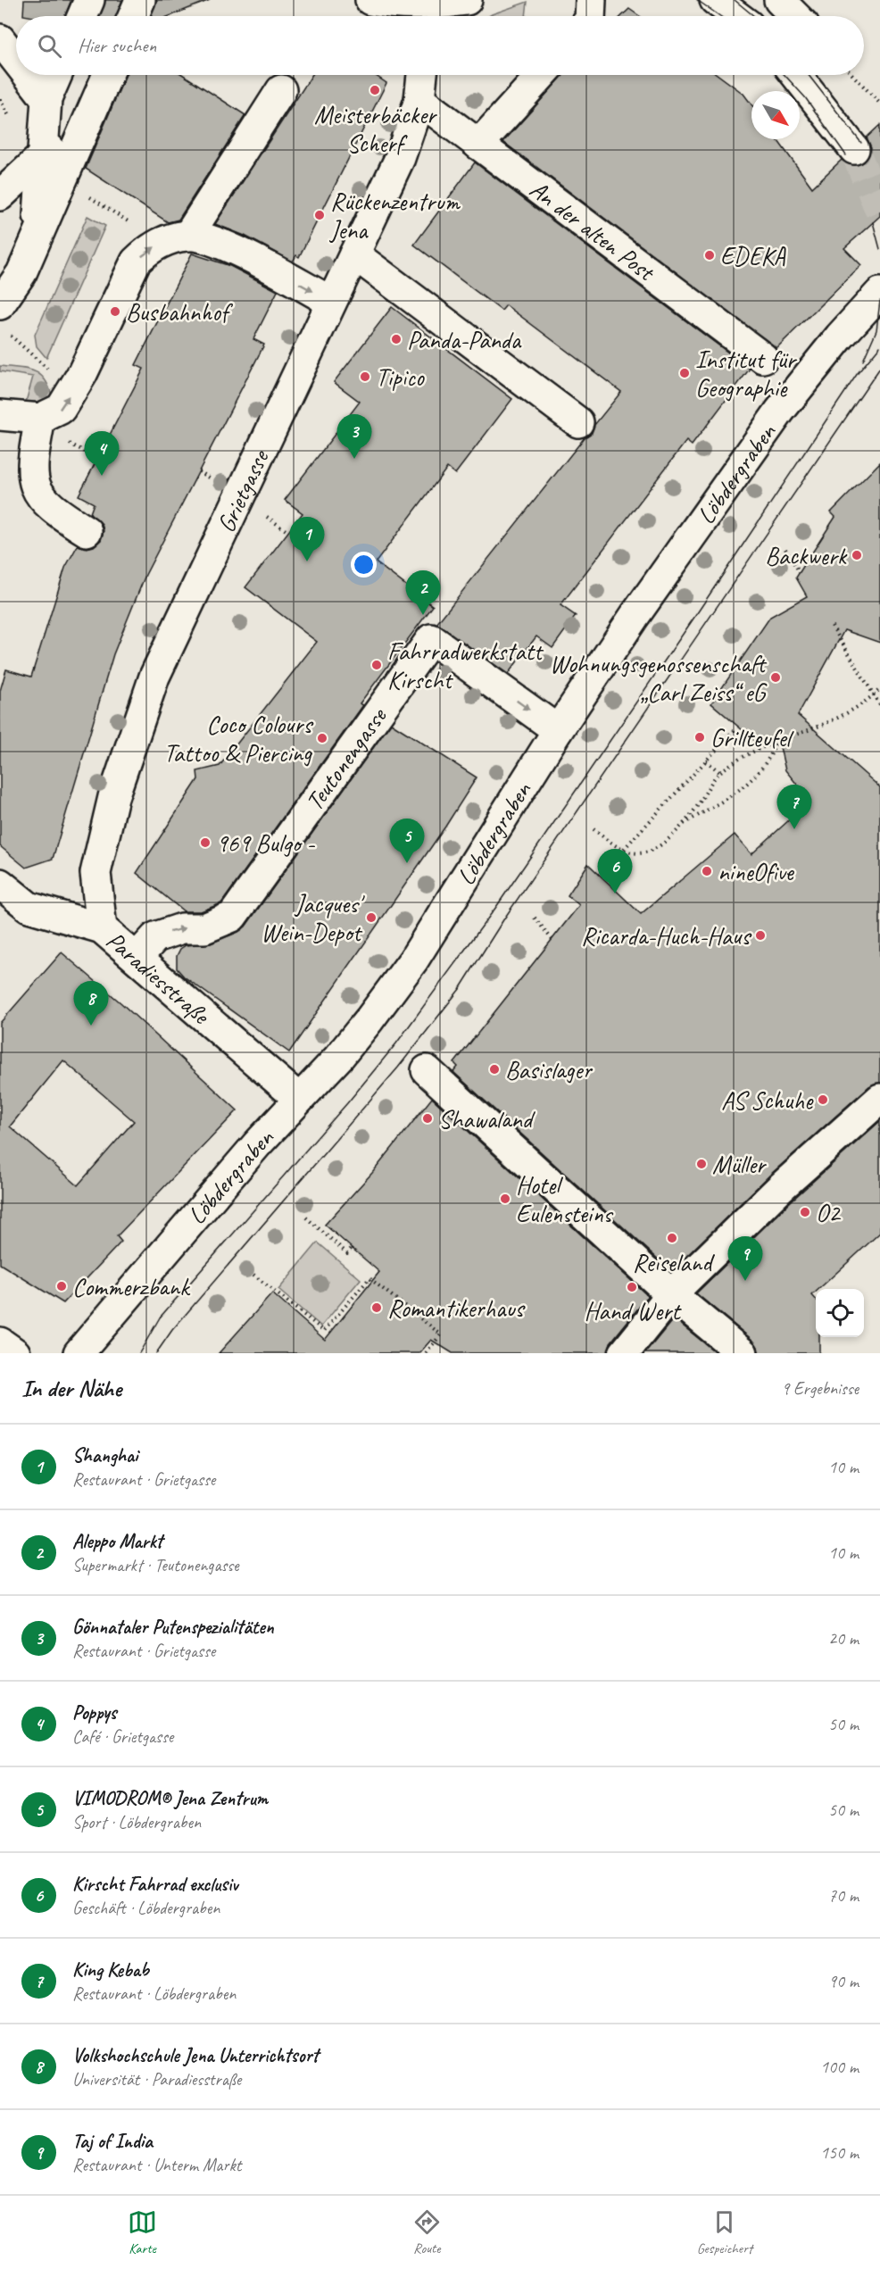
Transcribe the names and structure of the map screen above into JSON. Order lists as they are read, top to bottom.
{
  "streets": {
    "street": [
      "An der alten Post",
      "Löbdergraben",
      "Grietgasse",
      "Teutonengasse",
      "Paradiesstraße"
    ]
  },
  "crossings": [
    ["An der alten Post", "Grietgasse"],
    ["Löbdergraben", "Teutonengasse"],
    ["Löbdergraben", "Paradiesstraße"],
    ["Grietgasse", "Paradiesstraße"],
    ["Teutonengasse", "Paradiesstraße"]
  ],
  "places": [
    "Meisterbäcker Scherf",
    "Rückenzentrum Jena",
    "EDEKA",
    "Busbahnhof",
    "Panda-Panda",
    "Institut für Geographie",
    "Tipico",
    "Backwerk",
    "Fahrradwerkstatt Kirscht",
    "Wohnungsgenossenschaft „Carl Zeiss“ eG",
    "Grillteufel",
    "Coco Colours Tattoo & Piercing",
    "969 Bulgo -",
    "nineOfive",
    "Jacques' Wein-Depot",
    "Ricarda-Huch-Haus",
    "Basislager",
    "AS Schuhe",
    "Shawaland",
    "Müller",
    "Hotel Eulensteins",
    "O2",
    "Reiseland",
    "Commerzbank",
    "Hand Wert",
    "Romantikerhaus"
  ],
  "north": "bottom right",
  "page": {
    "search": "Hier suchen",
    "pins": [
      "3",
      "4",
      "1",
      "2",
      "7",
      "5",
      "6",
      "8",
      "9"
    ],
    "heading": ["In der Nähe", "9 Ergebnisse"],
    "list": [
      {
        "mark": "1",
        "name": "Shanghai",
        "note": "Restaurant · Grietgasse",
        "value": "10 m"
      },
      {
        "mark": "2",
        "name": "Aleppo Markt",
        "note": "Supermarkt · Teutonengasse",
        "value": "10 m"
      },
      {
        "mark": "3",
        "name": "Gönnataler Putenspezialitäten",
        "note": "Restaurant · Grietgasse",
        "value": "20 m"
      },
      {
        "mark": "4",
        "name": "Poppys",
        "note": "Café · Grietgasse",
        "value": "50 m"
      },
      {
        "mark": "5",
        "name": "VIMODROM® Jena Zentrum",
        "note": "Sport · Löbdergraben",
        "value": "50 m"
      },
      {
        "mark": "6",
        "name": "Kirscht Fahrrad exclusiv",
        "note": "Geschäft · Löbdergraben",
        "value": "70 m"
      },
      {
        "mark": "7",
        "name": "King Kebab",
        "note": "Restaurant · Löbdergraben",
        "value": "90 m"
      },
      {
        "mark": "8",
        "name": "Volkshochschule Jena Unterrichtsort",
        "note": "Universität · Paradiesstraße",
        "value": "100 m"
      },
      {
        "mark": "9",
        "name": "Taj of India",
        "note": "Restaurant · Unterm Markt",
        "value": "150 m"
      }
    ],
    "nav": ["Karte", "Route", "Gespeichert"]
  }
}
